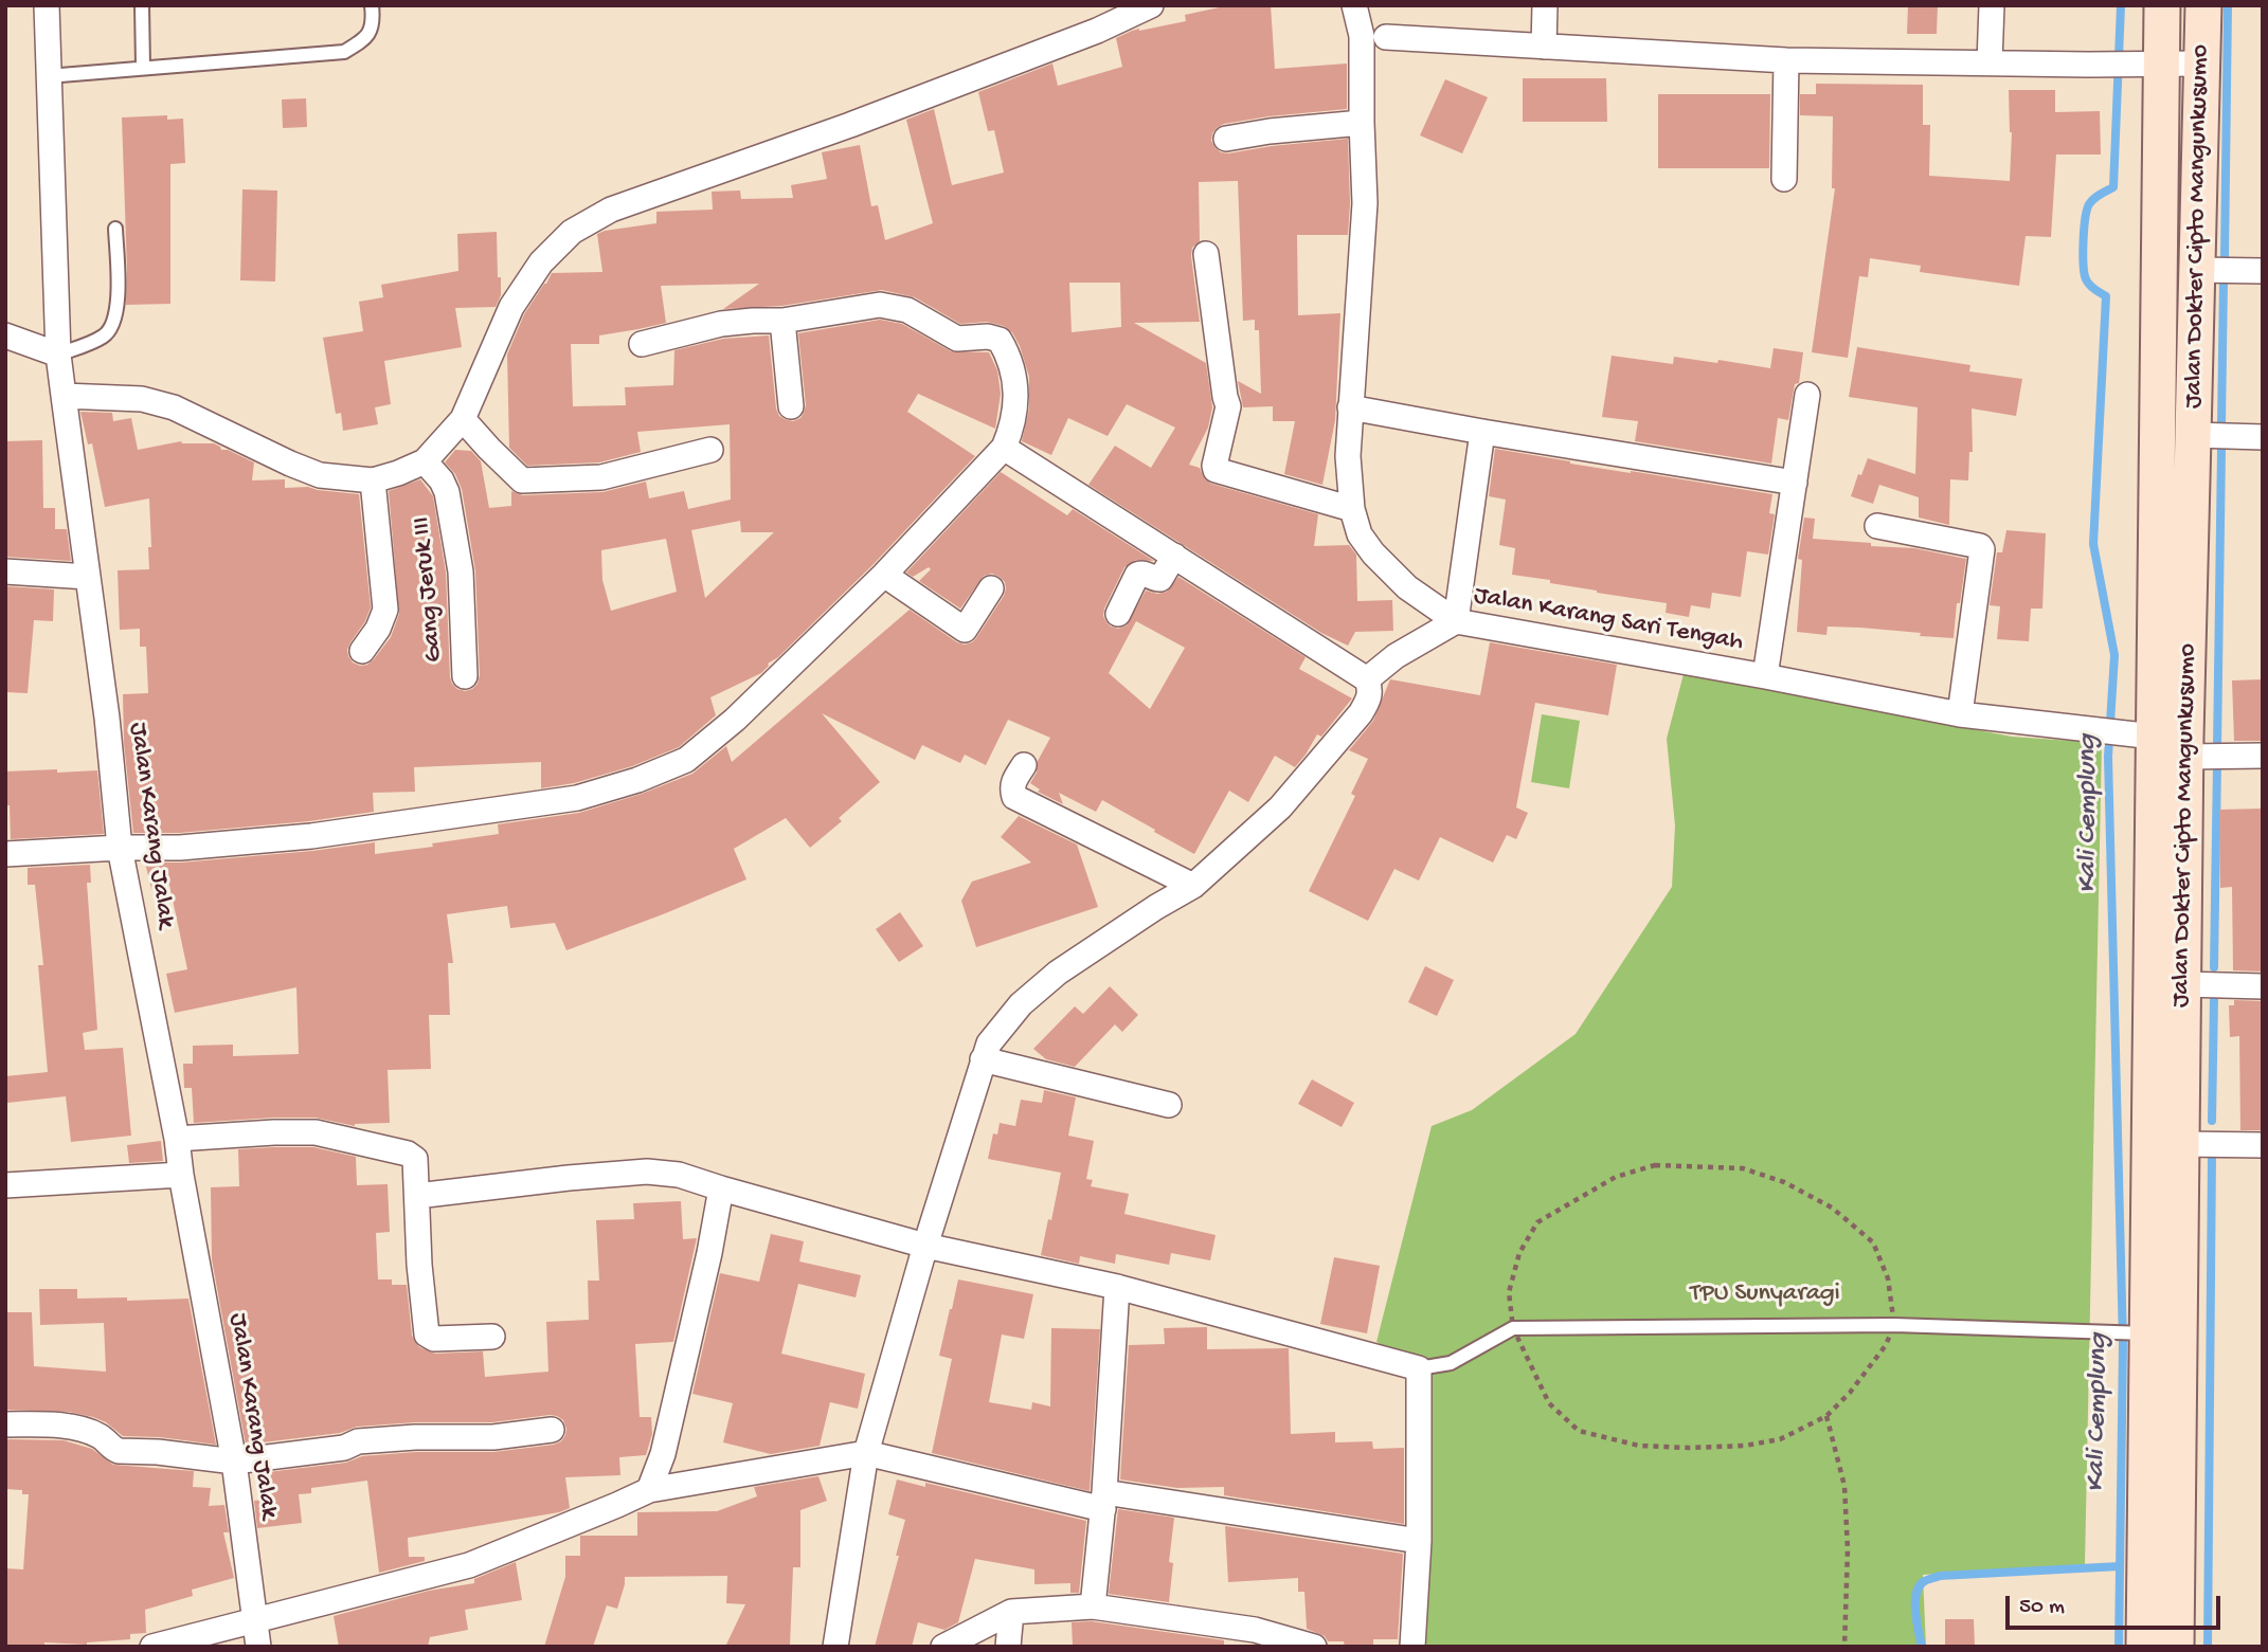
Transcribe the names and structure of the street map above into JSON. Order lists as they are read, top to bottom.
{
  "streets": {
    "main road": ["Jalan Dokter Cipto Mangunkusumo"],
    "street": ["Gang Jeruk III", "Jalan Karang Sari Tengah", "Jalan Karang Jalak"]
  },
  "crossings": [
    ["Jalan Dokter Cipto Mangunkusumo", "Jalan Karang Sari Tengah"]
  ],
  "water": ["Kali Cemplung"],
  "parks": ["TPU Sunyaragi"],
  "scale_bar": "50 m"
}
